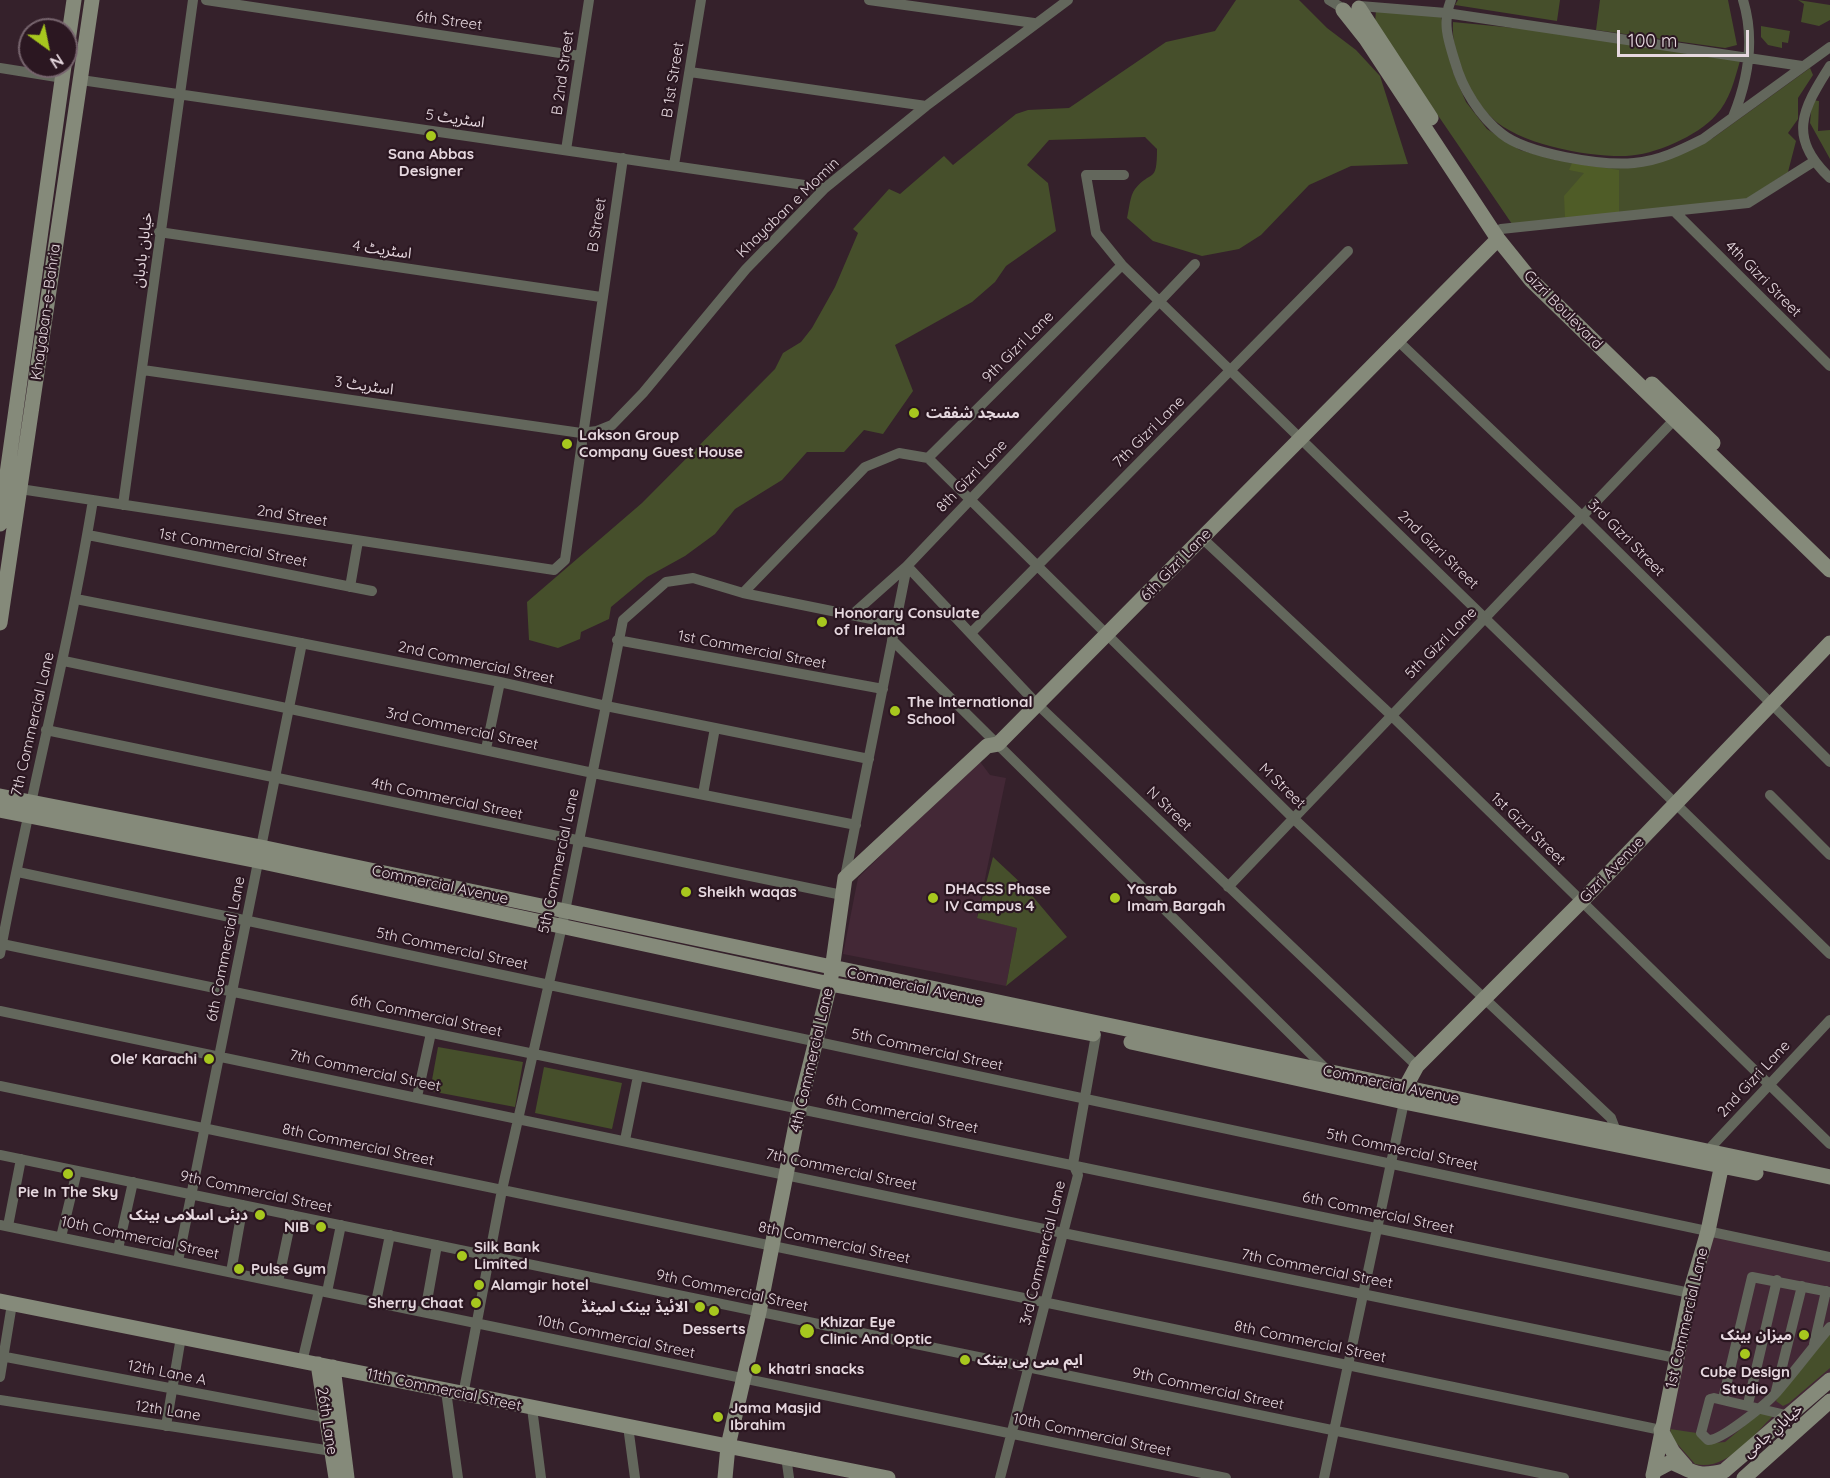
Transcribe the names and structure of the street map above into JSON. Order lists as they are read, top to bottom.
{
  "streets": {
    "main road": [
      "Gizri Boulevard",
      "Khayaban-e-Bahria",
      "6th Gizri Lane",
      "Gizri Avenue",
      "Commercial Avenue",
      "4th Commercial Lane",
      "1st Commercial Lane",
      "11th Commercial Street",
      "26th Lane",
      "خیابانِ جامی"
    ],
    "street": [
      "6th Street",
      "B 2nd Street",
      "B 1st Street",
      "اسٹریٹ 5",
      "Khayaban e Momin",
      "B Street",
      "خیابان بادبان",
      "اسٹریٹ 4",
      "4th Gizri Street",
      "9th Gizri Lane",
      "اسٹریٹ 3",
      "7th Gizri Lane",
      "8th Gizri Lane",
      "2nd Street",
      "3rd Gizri Street",
      "1st Commercial Street",
      "2nd Gizri Street",
      "5th Gizri Lane",
      "2nd Commercial Street",
      "7th Commercial Lane",
      "3rd Commercial Street",
      "M Street",
      "4th Commercial Street",
      "N Street",
      "1st Gizri Street",
      "5th Commercial Lane",
      "6th Commercial Lane",
      "5th Commercial Street",
      "6th Commercial Street",
      "7th Commercial Street",
      "2nd Gizri Lane",
      "8th Commercial Street",
      "9th Commercial Street",
      "10th Commercial Street",
      "3rd Commercial Lane",
      "12th Lane A",
      "12th Lane"
    ]
  },
  "crossings": [
    ["6th Street", "B 2nd Street"],
    ["B 2nd Street", "اسٹریٹ 5"],
    ["B 1st Street", "اسٹریٹ 5"],
    ["اسٹریٹ 5", "Khayaban e Momin"],
    ["اسٹریٹ 5", "B Street"],
    ["اسٹریٹ 5", "خیابان بادبان"],
    ["اسٹریٹ 5", "Khayaban-e-Bahria"],
    ["Khayaban e Momin", "B Street"],
    ["Khayaban e Momin", "اسٹریٹ 3"],
    ["Khayaban e Momin", "2nd Street"],
    ["B Street", "اسٹریٹ 4"],
    ["B Street", "اسٹریٹ 3"],
    ["B Street", "2nd Street"],
    ["خیابان بادبان", "اسٹریٹ 4"],
    ["خیابان بادبان", "اسٹریٹ 3"],
    ["خیابان بادبان", "2nd Street"],
    ["Gizri Boulevard", "6th Gizri Lane"],
    ["Gizri Boulevard", "5th Gizri Lane"],
    ["Khayaban-e-Bahria", "2nd Street"],
    ["9th Gizri Lane", "2nd Gizri Street"],
    ["9th Gizri Lane", "M Street"],
    ["اسٹریٹ 3", "2nd Street"],
    ["7th Gizri Lane", "2nd Gizri Street"],
    ["7th Gizri Lane", "M Street"],
    ["7th Gizri Lane", "N Street"],
    ["8th Gizri Lane", "2nd Gizri Street"],
    ["8th Gizri Lane", "M Street"],
    ["8th Gizri Lane", "N Street"],
    ["8th Gizri Lane", "5th Commercial Lane"],
    ["8th Gizri Lane", "4th Commercial Lane"],
    ["2nd Street", "7th Commercial Lane"],
    ["3rd Gizri Street", "6th Gizri Lane"],
    ["3rd Gizri Street", "5th Gizri Lane"],
    ["3rd Gizri Street", "Gizri Avenue"],
    ["1st Commercial Street", "7th Commercial Lane"],
    ["1st Commercial Street", "5th Commercial Lane"],
    ["1st Commercial Street", "4th Commercial Lane"],
    ["2nd Gizri Street", "6th Gizri Lane"],
    ["2nd Gizri Street", "5th Gizri Lane"],
    ["2nd Gizri Street", "Gizri Avenue"],
    ["6th Gizri Lane", "M Street"],
    ["6th Gizri Lane", "N Street"],
    ["6th Gizri Lane", "1st Gizri Street"],
    ["6th Gizri Lane", "4th Commercial Lane"],
    ["5th Gizri Lane", "M Street"],
    ["5th Gizri Lane", "N Street"],
    ["5th Gizri Lane", "1st Gizri Street"],
    ["2nd Commercial Street", "7th Commercial Lane"],
    ["2nd Commercial Street", "5th Commercial Lane"],
    ["2nd Commercial Street", "6th Commercial Lane"],
    ["2nd Commercial Street", "4th Commercial Lane"],
    ["7th Commercial Lane", "3rd Commercial Street"],
    ["7th Commercial Lane", "4th Commercial Street"],
    ["7th Commercial Lane", "Commercial Avenue"],
    ["7th Commercial Lane", "5th Commercial Street"],
    ["7th Commercial Lane", "6th Commercial Street"],
    ["3rd Commercial Street", "5th Commercial Lane"],
    ["3rd Commercial Street", "6th Commercial Lane"],
    ["3rd Commercial Street", "4th Commercial Lane"],
    ["M Street", "Gizri Avenue"],
    ["M Street", "Commercial Avenue"],
    ["4th Commercial Street", "5th Commercial Lane"],
    ["4th Commercial Street", "6th Commercial Lane"],
    ["4th Commercial Street", "4th Commercial Lane"],
    ["N Street", "Gizri Avenue"],
    ["N Street", "4th Commercial Lane"],
    ["1st Gizri Street", "Gizri Avenue"],
    ["1st Gizri Street", "2nd Gizri Lane"],
    ["5th Commercial Lane", "Commercial Avenue"],
    ["5th Commercial Lane", "5th Commercial Street"],
    ["5th Commercial Lane", "6th Commercial Street"],
    ["5th Commercial Lane", "4th Commercial Lane"],
    ["5th Commercial Lane", "7th Commercial Street"],
    ["5th Commercial Lane", "8th Commercial Street"],
    ["5th Commercial Lane", "9th Commercial Street"],
    ["5th Commercial Lane", "10th Commercial Street"],
    ["5th Commercial Lane", "11th Commercial Street"],
    ["Gizri Avenue", "Commercial Avenue"],
    ["Commercial Avenue", "6th Commercial Lane"],
    ["Commercial Avenue", "4th Commercial Lane"],
    ["Commercial Avenue", "2nd Gizri Lane"],
    ["Commercial Avenue", "3rd Commercial Lane"],
    ["Commercial Avenue", "1st Commercial Lane"],
    ["6th Commercial Lane", "5th Commercial Street"],
    ["6th Commercial Lane", "6th Commercial Street"],
    ["6th Commercial Lane", "7th Commercial Street"],
    ["6th Commercial Lane", "8th Commercial Street"],
    ["6th Commercial Lane", "9th Commercial Street"],
    ["6th Commercial Lane", "10th Commercial Street"],
    ["5th Commercial Street", "4th Commercial Lane"],
    ["5th Commercial Street", "3rd Commercial Lane"],
    ["5th Commercial Street", "1st Commercial Lane"],
    ["6th Commercial Street", "4th Commercial Lane"],
    ["6th Commercial Street", "3rd Commercial Lane"],
    ["6th Commercial Street", "1st Commercial Lane"],
    ["4th Commercial Lane", "7th Commercial Street"],
    ["4th Commercial Lane", "8th Commercial Street"],
    ["4th Commercial Lane", "9th Commercial Street"],
    ["4th Commercial Lane", "10th Commercial Street"],
    ["4th Commercial Lane", "11th Commercial Street"],
    ["7th Commercial Street", "3rd Commercial Lane"],
    ["7th Commercial Street", "1st Commercial Lane"],
    ["2nd Gizri Lane", "1st Commercial Lane"],
    ["8th Commercial Street", "3rd Commercial Lane"],
    ["8th Commercial Street", "1st Commercial Lane"],
    ["9th Commercial Street", "3rd Commercial Lane"],
    ["10th Commercial Street", "3rd Commercial Lane"],
    ["12th Lane A", "26th Lane"],
    ["11th Commercial Street", "26th Lane"],
    ["12th Lane", "26th Lane"]
  ],
  "places": [
    "Sana Abbas Designer",
    "مسجد شفقت",
    "Lakson Group Company Guest House",
    "Honorary Consulate of Ireland",
    "The International School",
    "Sheikh waqas",
    "DHACSS Phase IV Campus 4",
    "Yasrab Imam Bargah",
    "Ole' Karachi",
    "Pie In The Sky",
    "دبئی اسلامی بینک",
    "NIB",
    "Silk Bank Limited",
    "Pulse Gym",
    "Alamgir hotel",
    "Sherry Chaat",
    "الائیڈ بینک لمیٹڈ",
    "Desserts",
    "Khizar Eye Clinic And Optic",
    "میزان بینک",
    "Cube Design Studio",
    "ایم سی بی بینک",
    "khatri snacks",
    "Jama Masjid Ibrahim"
  ],
  "scale_bar": "100 m",
  "north": "bottom right"
}
